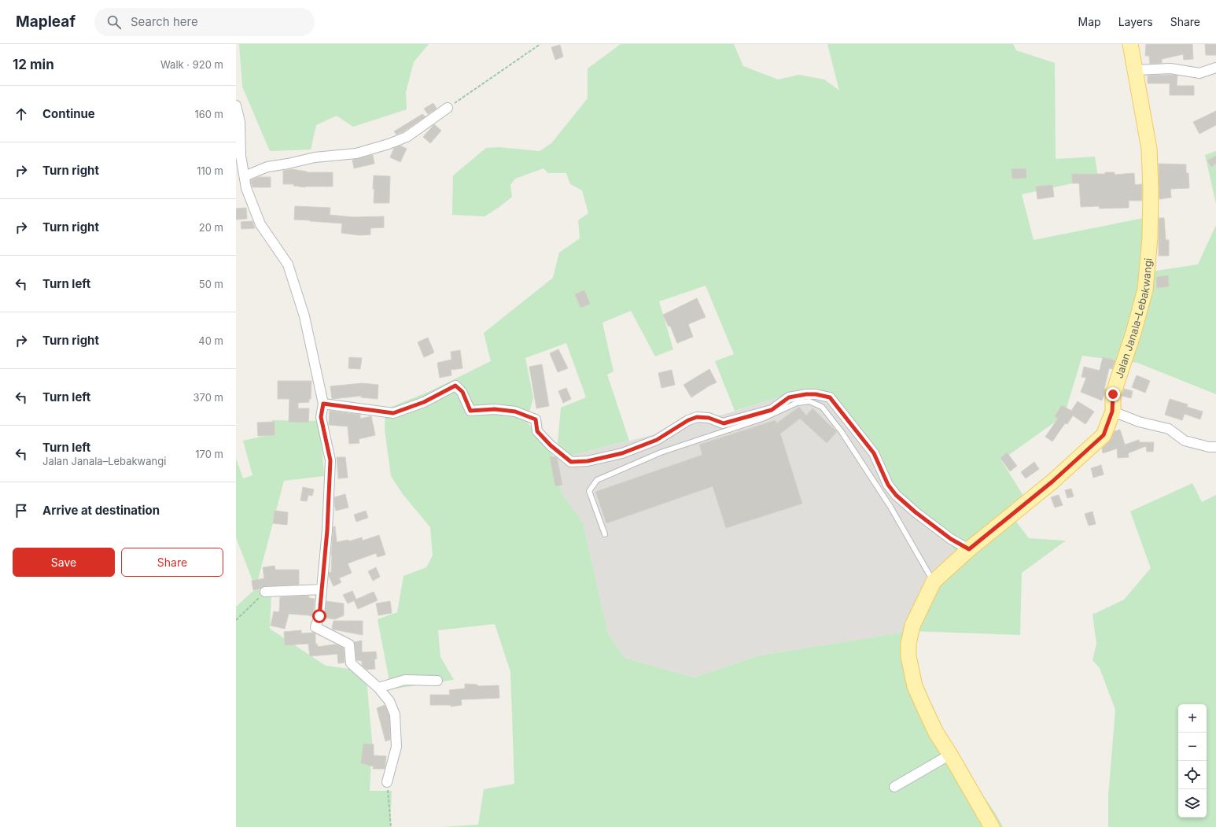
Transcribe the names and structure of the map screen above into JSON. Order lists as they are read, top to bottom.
{
  "streets": {
    "main road": ["Jalan Janala–Lebakwangi"]
  },
  "page": {
    "header": "Mapleaf",
    "search": "Search here",
    "nav": ["Map", "Layers", "Share"],
    "heading": ["12 min", "Walk · 920 m"],
    "list": [
      ["Continue", "160 m"],
      ["Turn right", "110 m"],
      ["Turn right", "20 m"],
      ["Turn left", "50 m"],
      ["Turn right", "40 m"],
      ["Turn left", "370 m"],
      ["Turn left", "Jalan Janala–Lebakwangi", "170 m"],
      "Arrive at destination"
    ],
    "buttons": ["Save", "Share"],
    "map_buttons": ["+", "−"]
  }
}
